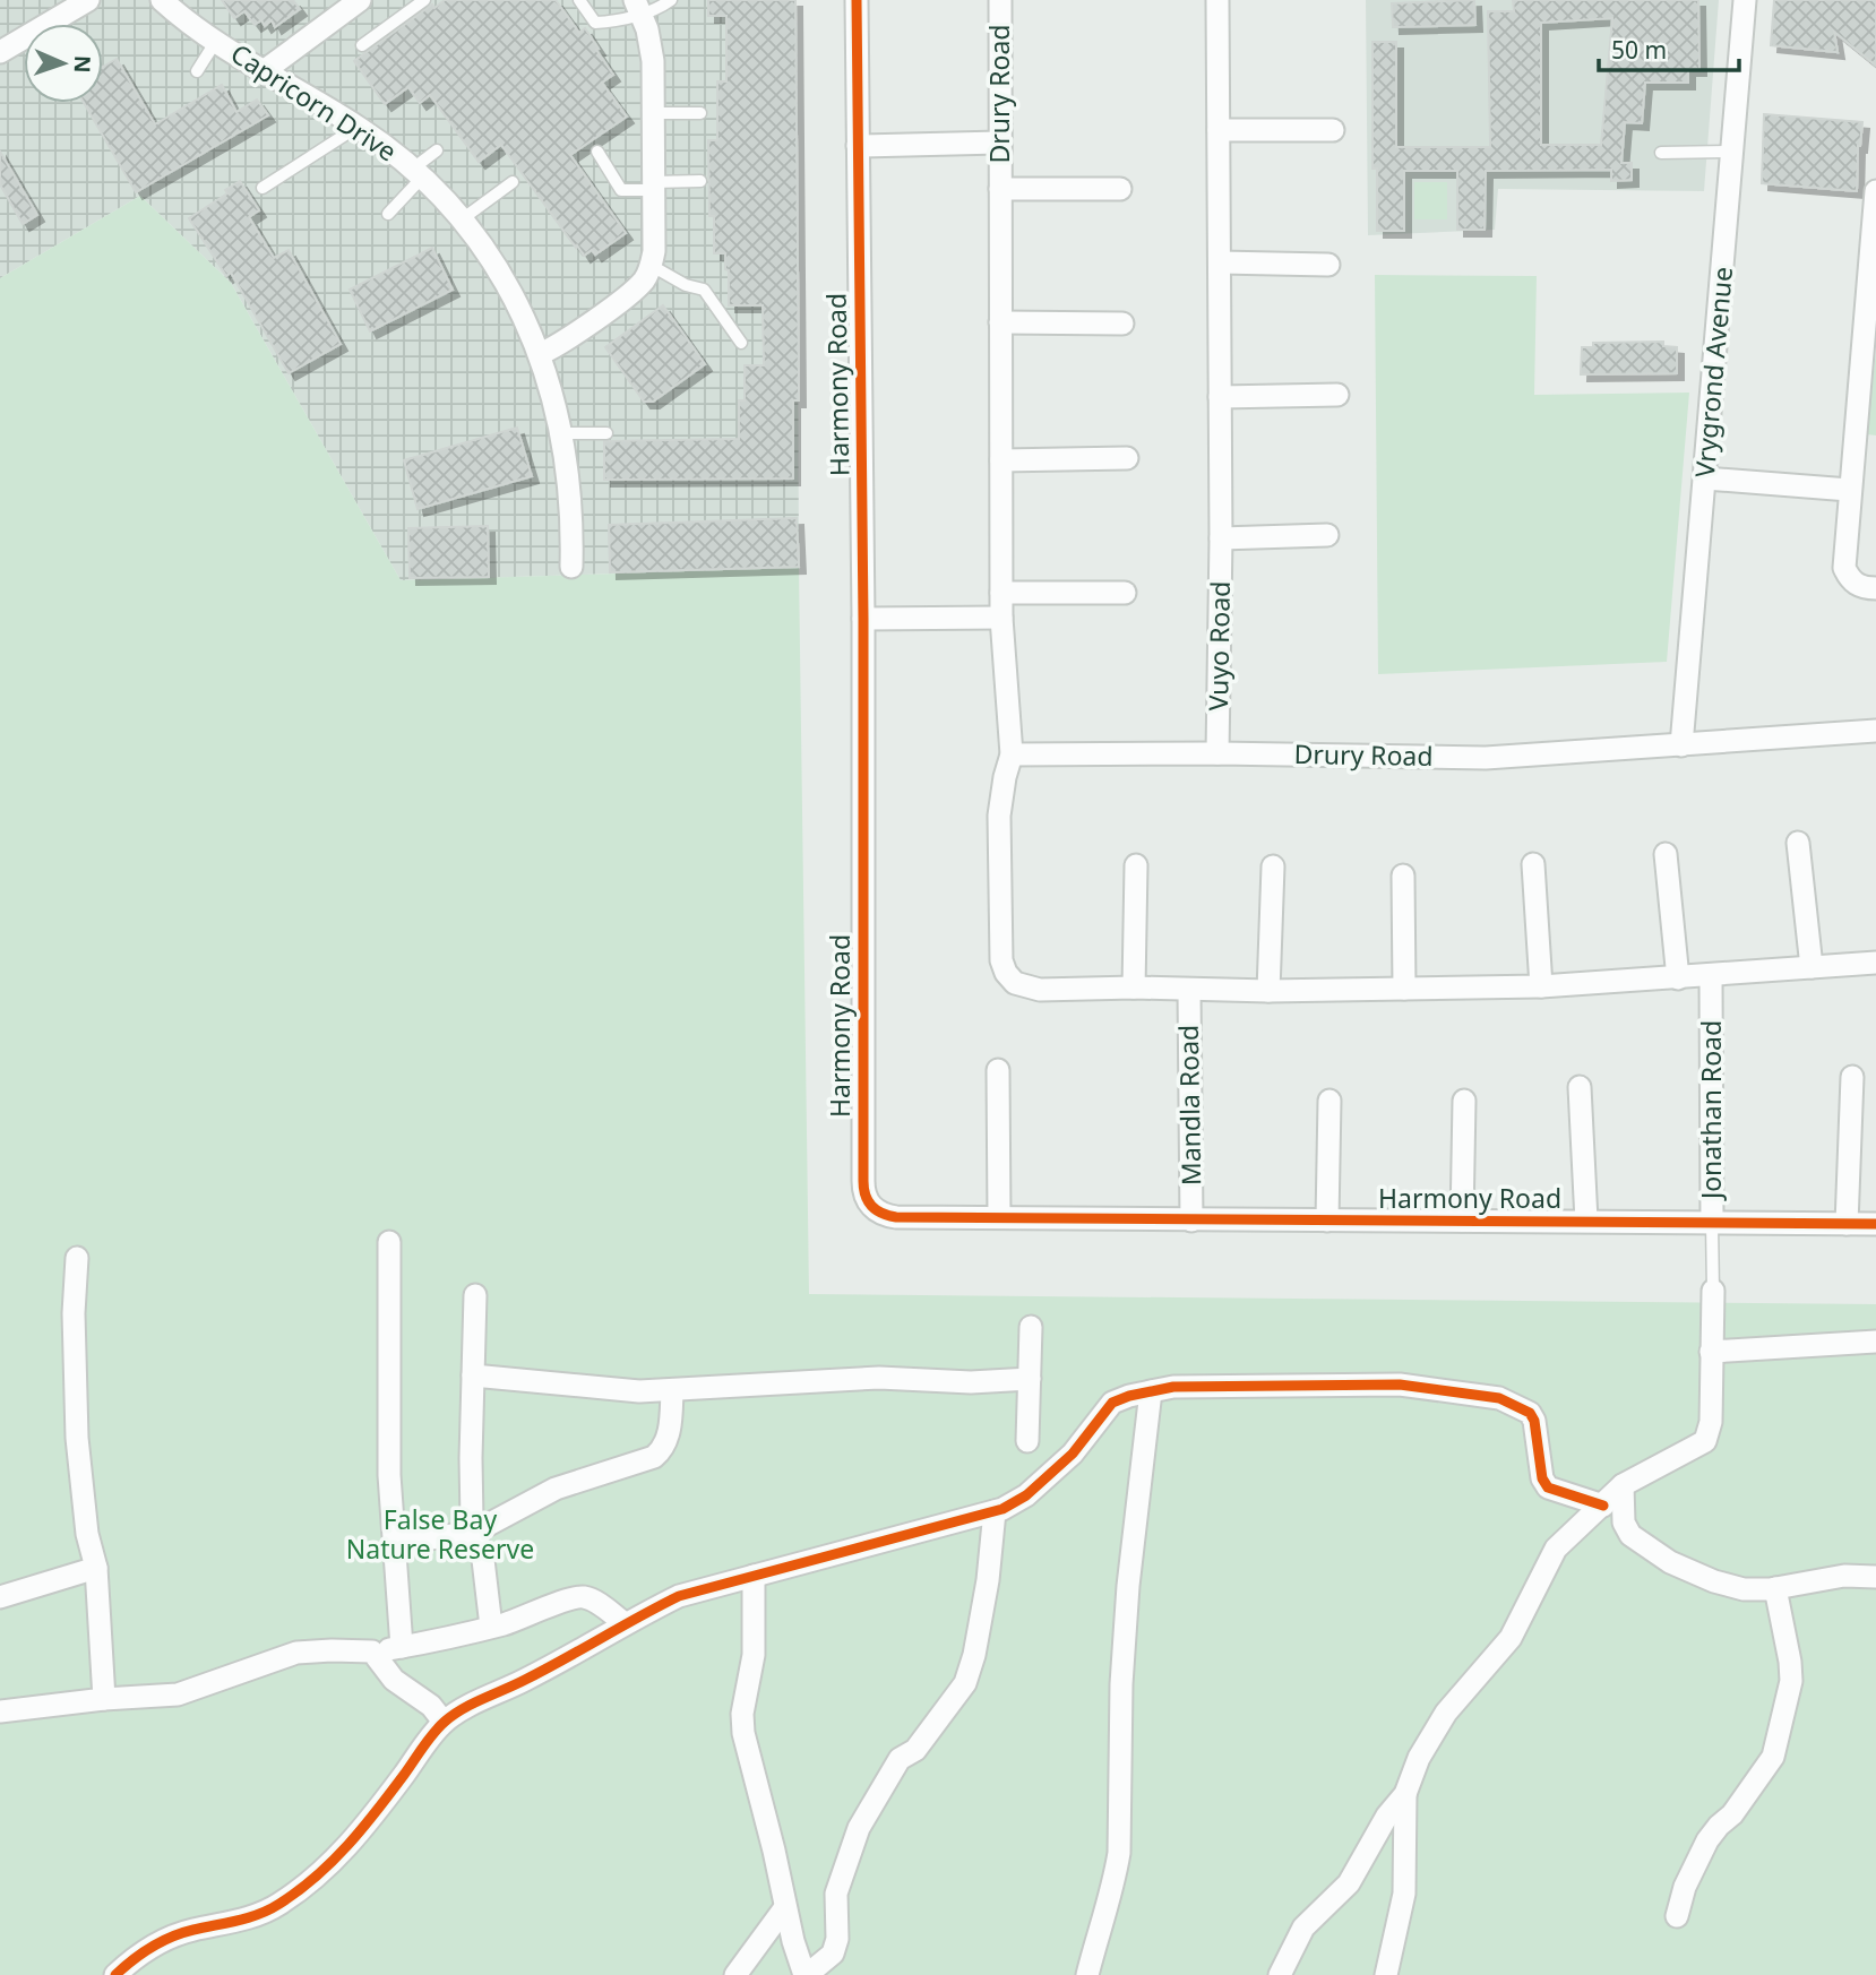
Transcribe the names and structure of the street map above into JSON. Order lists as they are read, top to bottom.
{
  "streets": {
    "street": [
      "Drury Road",
      "Capricorn Drive",
      "Vrygrond Avenue",
      "Harmony Road",
      "Vuyo Road",
      "Mandla Road",
      "Jonathan Road"
    ]
  },
  "crossings": [
    ["Drury Road", "Vrygrond Avenue"],
    ["Drury Road", "Vuyo Road"],
    ["Harmony Road", "Mandla Road"],
    ["Harmony Road", "Jonathan Road"]
  ],
  "parks": ["False Bay Nature Reserve"],
  "scale_bar": "50 m",
  "north": "right"
}
